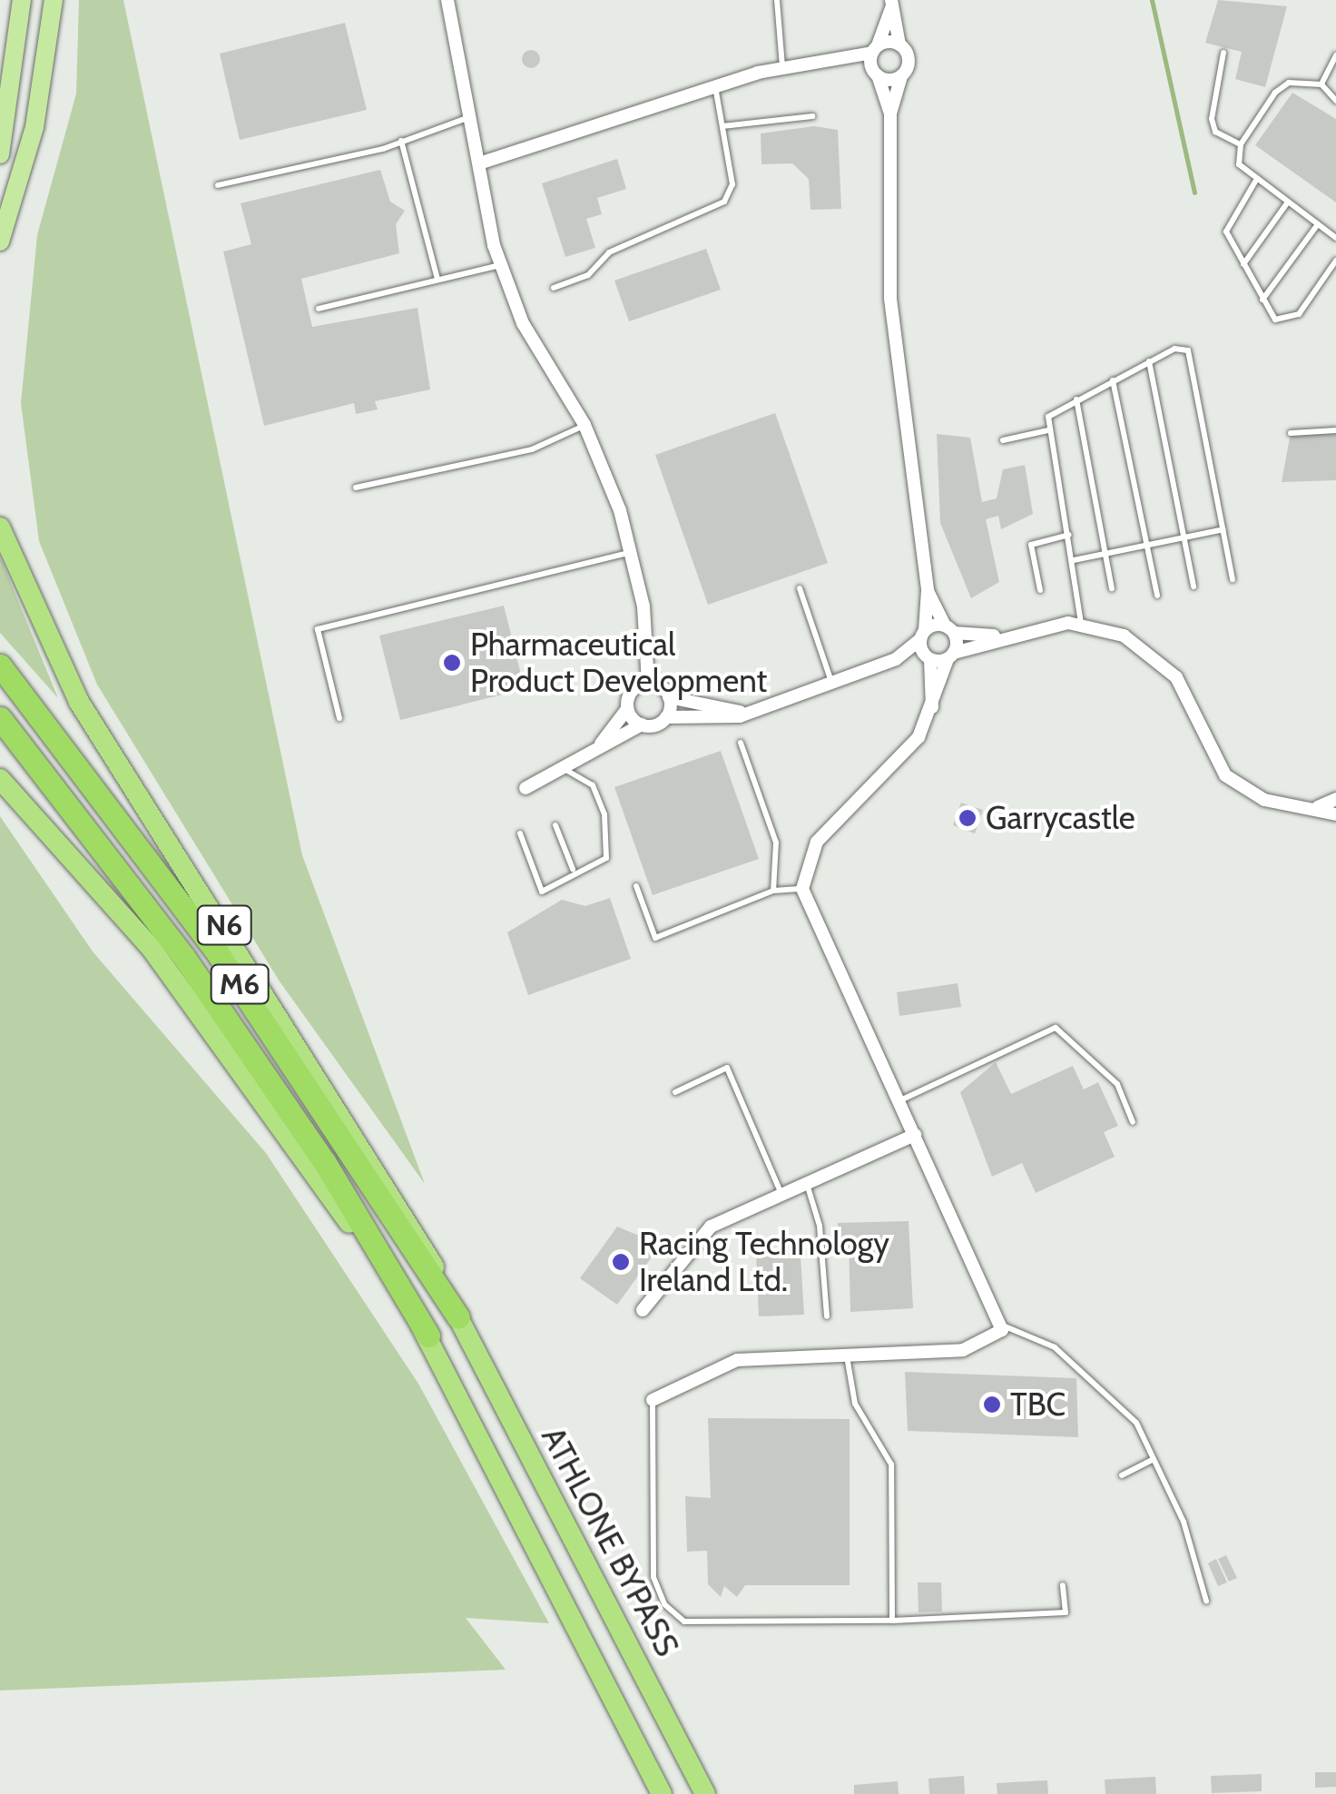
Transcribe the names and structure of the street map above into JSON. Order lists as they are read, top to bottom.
{
  "streets": {
    "highway": ["N6", "M6", "ATHLONE BYPASS"]
  },
  "crossings": [
    ["N6", "M6"],
    ["N6", "ATHLONE BYPASS"],
    ["M6", "ATHLONE BYPASS"]
  ],
  "places": [
    "Pharmaceutical Product Development",
    "Garrycastle",
    "Racing Technology Ireland Ltd.",
    "TBC"
  ]
}
